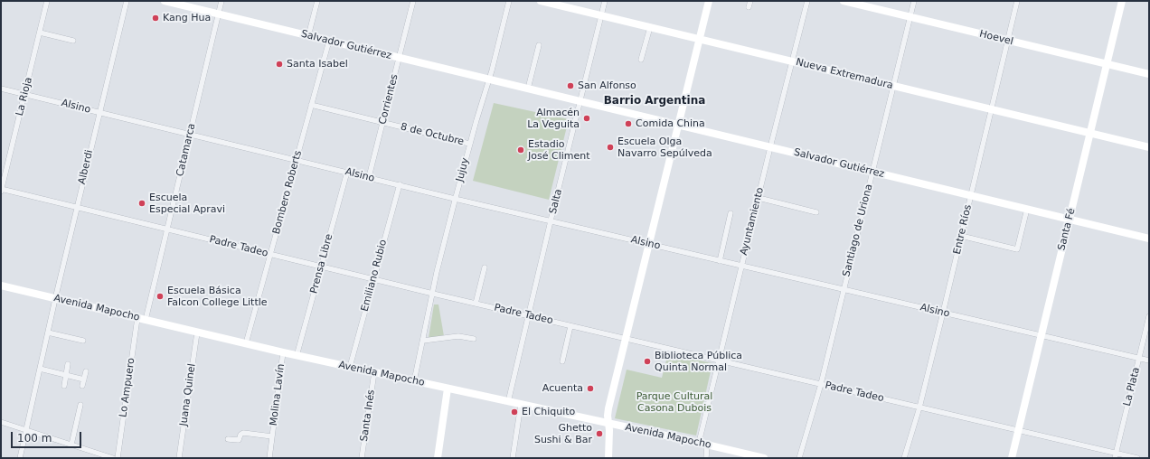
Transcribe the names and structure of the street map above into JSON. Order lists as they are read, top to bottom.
{
  "streets": {
    "main road": [
      "Hoevel",
      "Salvador Gutiérrez",
      "Nueva Extremadura",
      "Santa Fé",
      "Avenida Mapocho"
    ],
    "street": [
      "La Rioja",
      "Corrientes",
      "Alsino",
      "8 de Octubre",
      "Catamarca",
      "Alberdi",
      "Jujuy",
      "Bombero Roberts",
      "Salta",
      "Ayuntamiento",
      "Entre Ríos",
      "Santiago de Uriona",
      "Padre Tadeo",
      "Prensa Libre",
      "Emiliano Rubio",
      "La Plata",
      "Lo Ampuero",
      "Juana Quinel",
      "Molina Lavín",
      "Santa Inés"
    ]
  },
  "crossings": [
    ["Hoevel", "Entre Ríos"],
    ["Hoevel", "Santa Fé"],
    ["Hoevel", "Santiago de Uriona"],
    ["Salvador Gutiérrez", "Corrientes"],
    ["Salvador Gutiérrez", "Catamarca"],
    ["Salvador Gutiérrez", "Jujuy"],
    ["Salvador Gutiérrez", "Bombero Roberts"],
    ["Salvador Gutiérrez", "Salta"],
    ["Salvador Gutiérrez", "Ayuntamiento"],
    ["Salvador Gutiérrez", "Entre Ríos"],
    ["Salvador Gutiérrez", "Santa Fé"],
    ["Salvador Gutiérrez", "Santiago de Uriona"],
    ["Nueva Extremadura", "Salta"],
    ["Nueva Extremadura", "Ayuntamiento"],
    ["Nueva Extremadura", "Entre Ríos"],
    ["Nueva Extremadura", "Santa Fé"],
    ["Nueva Extremadura", "Santiago de Uriona"],
    ["La Rioja", "Alsino"],
    ["La Rioja", "Padre Tadeo"],
    ["Corrientes", "Alsino"],
    ["Corrientes", "8 de Octubre"],
    ["Alsino", "Catamarca"],
    ["Alsino", "Alberdi"],
    ["Alsino", "Jujuy"],
    ["Alsino", "Bombero Roberts"],
    ["Alsino", "Salta"],
    ["Alsino", "Ayuntamiento"],
    ["Alsino", "Entre Ríos"],
    ["Alsino", "Santa Fé"],
    ["Alsino", "Santiago de Uriona"],
    ["Alsino", "Prensa Libre"],
    ["Alsino", "Emiliano Rubio"],
    ["Alsino", "La Plata"],
    ["8 de Octubre", "Jujuy"],
    ["8 de Octubre", "Bombero Roberts"],
    ["Catamarca", "Padre Tadeo"],
    ["Catamarca", "Avenida Mapocho"],
    ["Alberdi", "Padre Tadeo"],
    ["Alberdi", "Avenida Mapocho"],
    ["Jujuy", "Padre Tadeo"],
    ["Jujuy", "Avenida Mapocho"],
    ["Bombero Roberts", "Padre Tadeo"],
    ["Bombero Roberts", "Avenida Mapocho"],
    ["Salta", "Padre Tadeo"],
    ["Salta", "Avenida Mapocho"],
    ["Ayuntamiento", "Padre Tadeo"],
    ["Ayuntamiento", "Avenida Mapocho"],
    ["Entre Ríos", "Padre Tadeo"],
    ["Santa Fé", "Padre Tadeo"],
    ["Santiago de Uriona", "Padre Tadeo"],
    ["Padre Tadeo", "Prensa Libre"],
    ["Padre Tadeo", "Emiliano Rubio"],
    ["Padre Tadeo", "La Plata"],
    ["Prensa Libre", "Avenida Mapocho"],
    ["Emiliano Rubio", "Avenida Mapocho"],
    ["Avenida Mapocho", "Lo Ampuero"],
    ["Avenida Mapocho", "Juana Quinel"],
    ["Avenida Mapocho", "Molina Lavín"],
    ["Avenida Mapocho", "Santa Inés"]
  ],
  "districts": ["Barrio Argentina"],
  "parks": ["Parque Cultural Casona Dubois"],
  "places": [
    "Kang Hua",
    "Santa Isabel",
    "San Alfonso",
    "Almacén La Veguita",
    "Comida China",
    "Escuela Olga Navarro Sepúlveda",
    "Estadio José Climent",
    "Escuela Especial Apravi",
    "Escuela Básica Falcon College Little",
    "Biblioteca Pública Quinta Normal",
    "Acuenta",
    "El Chiquito",
    "Ghetto Sushi & Bar"
  ],
  "scale_bar": "100 m"
}
